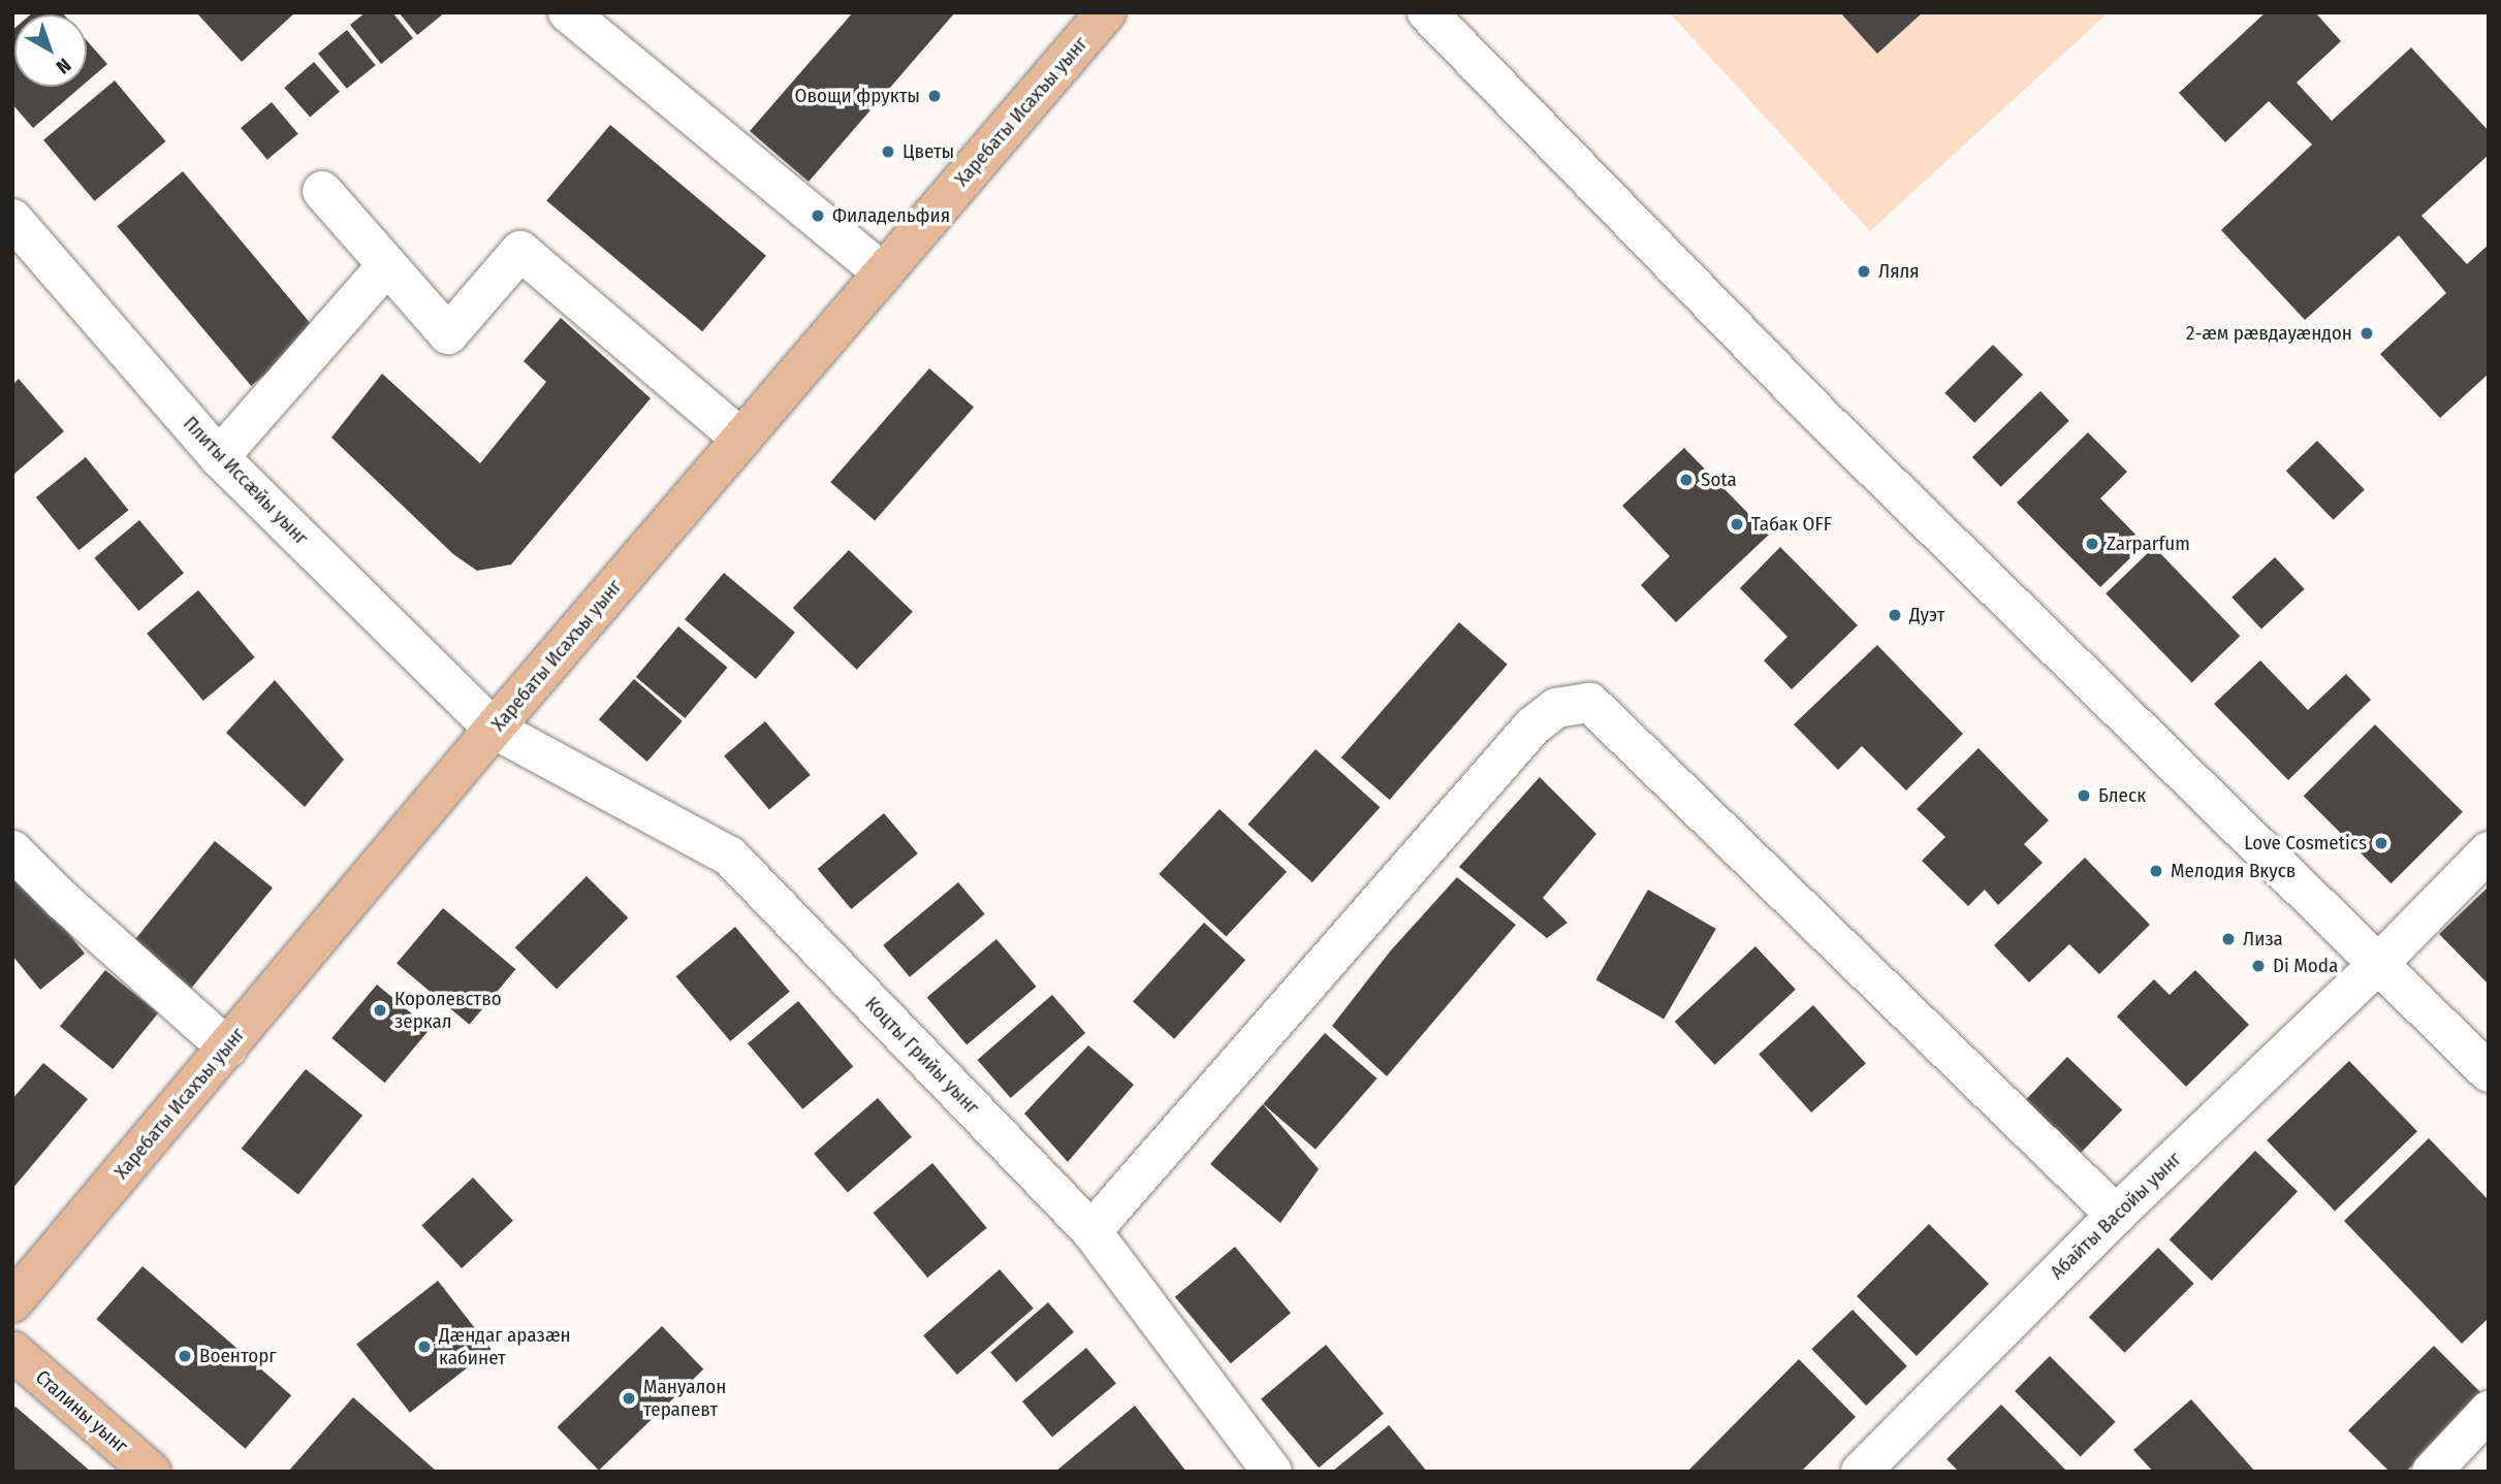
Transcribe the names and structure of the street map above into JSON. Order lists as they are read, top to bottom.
{
  "streets": {
    "main road": ["Харебаты Исахъы уынг", "Сталины уынг"],
    "street": ["Плиты Иссæйы уынг", "Коцты Грийы уынг", "Абайты Васойы уынг"]
  },
  "crossings": [
    ["Харебаты Исахъы уынг", "Плиты Иссæйы уынг"],
    ["Харебаты Исахъы уынг", "Коцты Грийы уынг"],
    ["Плиты Иссæйы уынг", "Коцты Грийы уынг"]
  ],
  "places": [
    "Овощи фрукты",
    "Цветы",
    "Филадельфия",
    "Ляля",
    "2-æм рӕвдауӕндон",
    "Sota",
    "Табак OFF",
    "Zarparfum",
    "Дуэт",
    "Блеск",
    "Love Cosmetics",
    "Мелодия Вкусв",
    "Лиза",
    "Di Moda",
    "Королевство зеркал",
    "Дæндаг аразæн кабинет",
    "Военторг",
    "Мануалон терапевт"
  ],
  "north": "bottom right"
}
